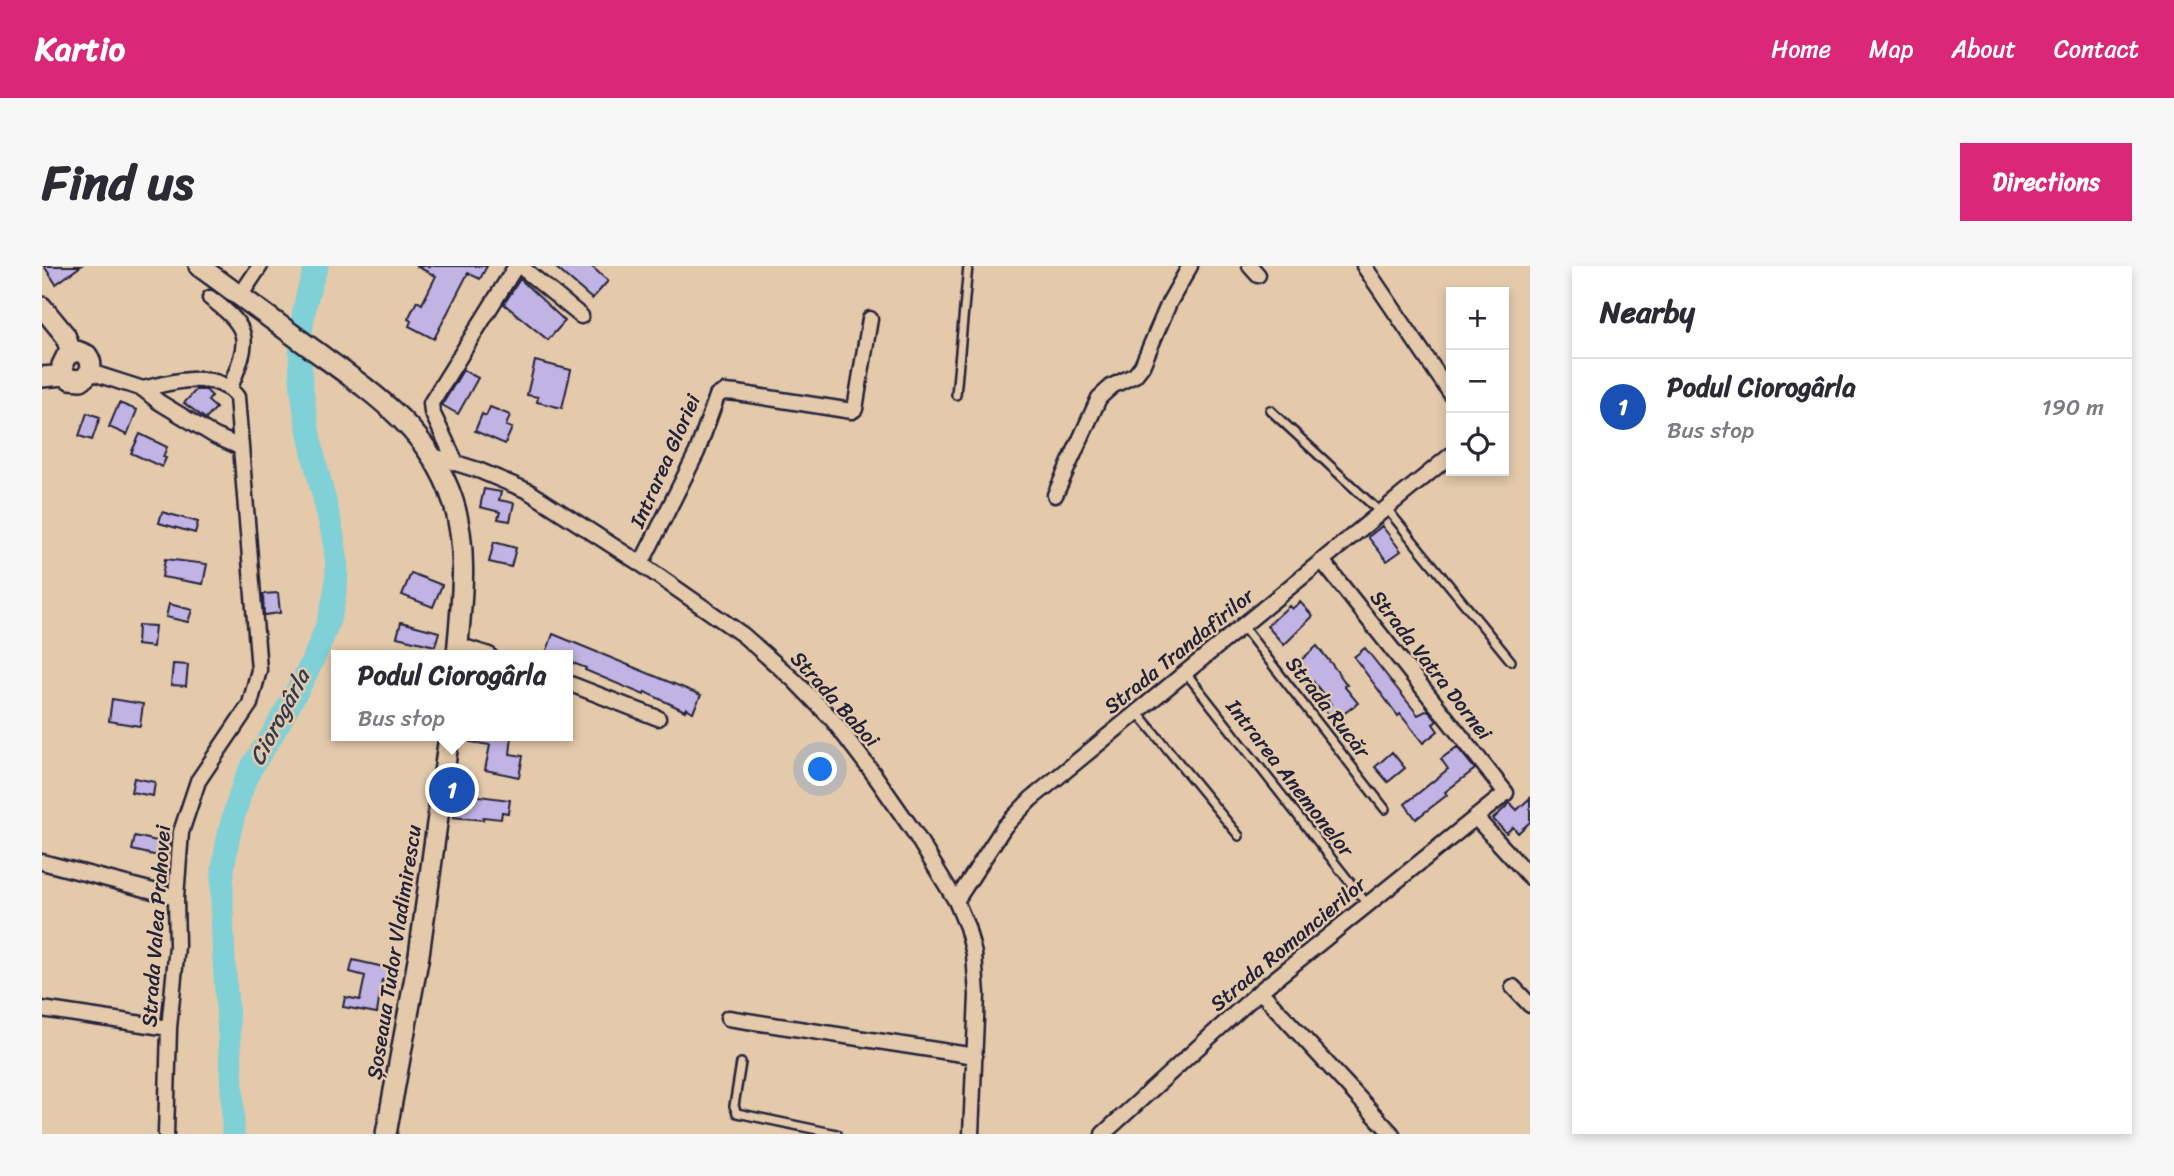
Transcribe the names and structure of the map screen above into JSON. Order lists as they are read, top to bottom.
{
  "streets": {
    "main road": ["Șoseaua Tudor Vladimirescu"],
    "street": [
      "Intrarea Gloriei",
      "Strada Trandafirilor",
      "Strada Vatra Dornei",
      "Strada Baboi",
      "Strada Valea Prahovei",
      "Strada Romancierilor"
    ],
    "lane": ["Strada Rucăr", "Intrarea Anemonelor"]
  },
  "crossings": [
    ["Intrarea Gloriei", "Strada Baboi"],
    ["Strada Trandafirilor", "Strada Vatra Dornei"],
    ["Strada Trandafirilor", "Strada Baboi"],
    ["Strada Trandafirilor", "Strada Rucăr"],
    ["Strada Trandafirilor", "Intrarea Anemonelor"],
    ["Strada Vatra Dornei", "Strada Romancierilor"],
    ["Intrarea Anemonelor", "Strada Romancierilor"]
  ],
  "water": ["Ciorogârla"],
  "page": {
    "header": "Kartio",
    "nav": [
      "Home",
      "Map",
      "About",
      "Contact"
    ],
    "title": "Find us",
    "buttons": "Directions",
    "heading": "Nearby",
    "map_buttons": ["+", "−"],
    "list": [
      {
        "mark": "1",
        "name": "Podul Ciorogârla",
        "note": "Bus stop",
        "value": "190 m"
      }
    ],
    "popup": ["Podul Ciorogârla", "Bus stop"],
    "pins": "1"
  }
}
